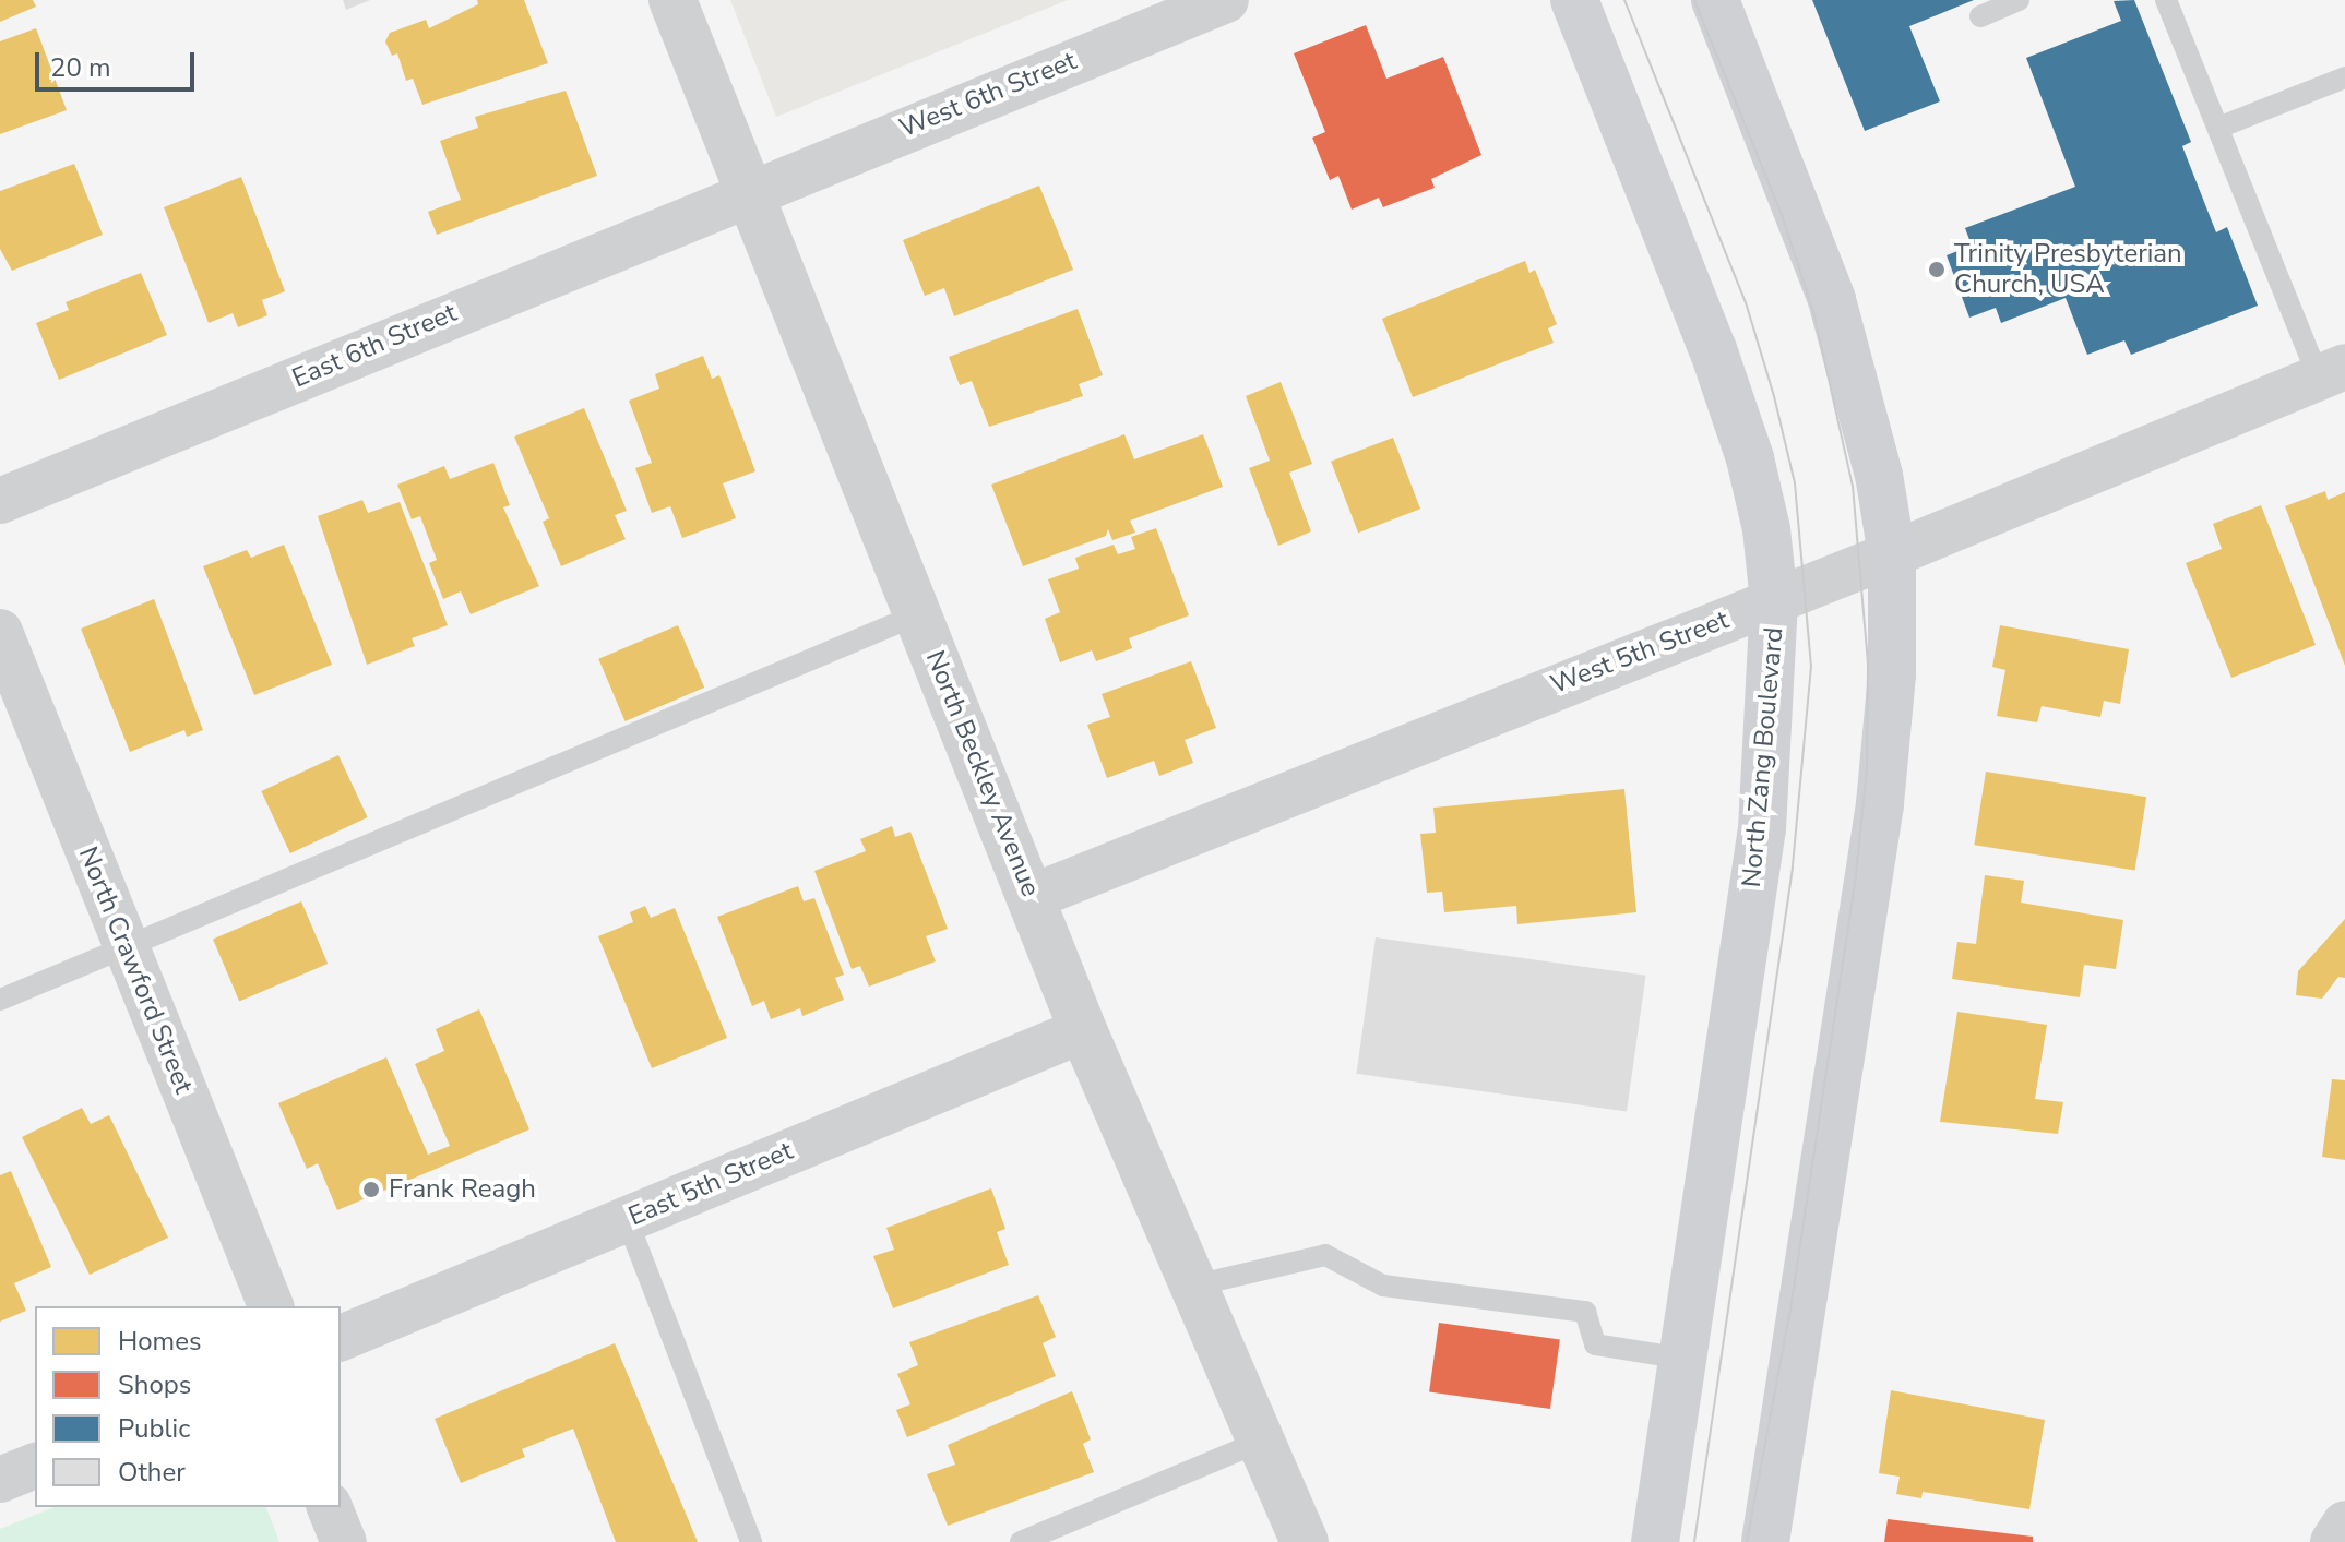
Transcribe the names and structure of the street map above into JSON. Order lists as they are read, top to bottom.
{
  "streets": {
    "main road": ["North Zang Boulevard"],
    "street": [
      "West 6th Street",
      "East 6th Street",
      "West 5th Street",
      "North Beckley Avenue",
      "North Crawford Street",
      "East 5th Street"
    ]
  },
  "crossings": [
    ["West 6th Street", "East 6th Street"],
    ["West 6th Street", "North Beckley Avenue"],
    ["East 6th Street", "North Beckley Avenue"],
    ["West 5th Street", "North Zang Boulevard"],
    ["West 5th Street", "North Beckley Avenue"],
    ["North Beckley Avenue", "East 5th Street"]
  ],
  "places": ["Trinity Presbyterian Church, USA", "Frank Reagh"],
  "legend": [
    "Homes",
    "Shops",
    "Public",
    "Other"
  ],
  "scale_bar": "20 m"
}
